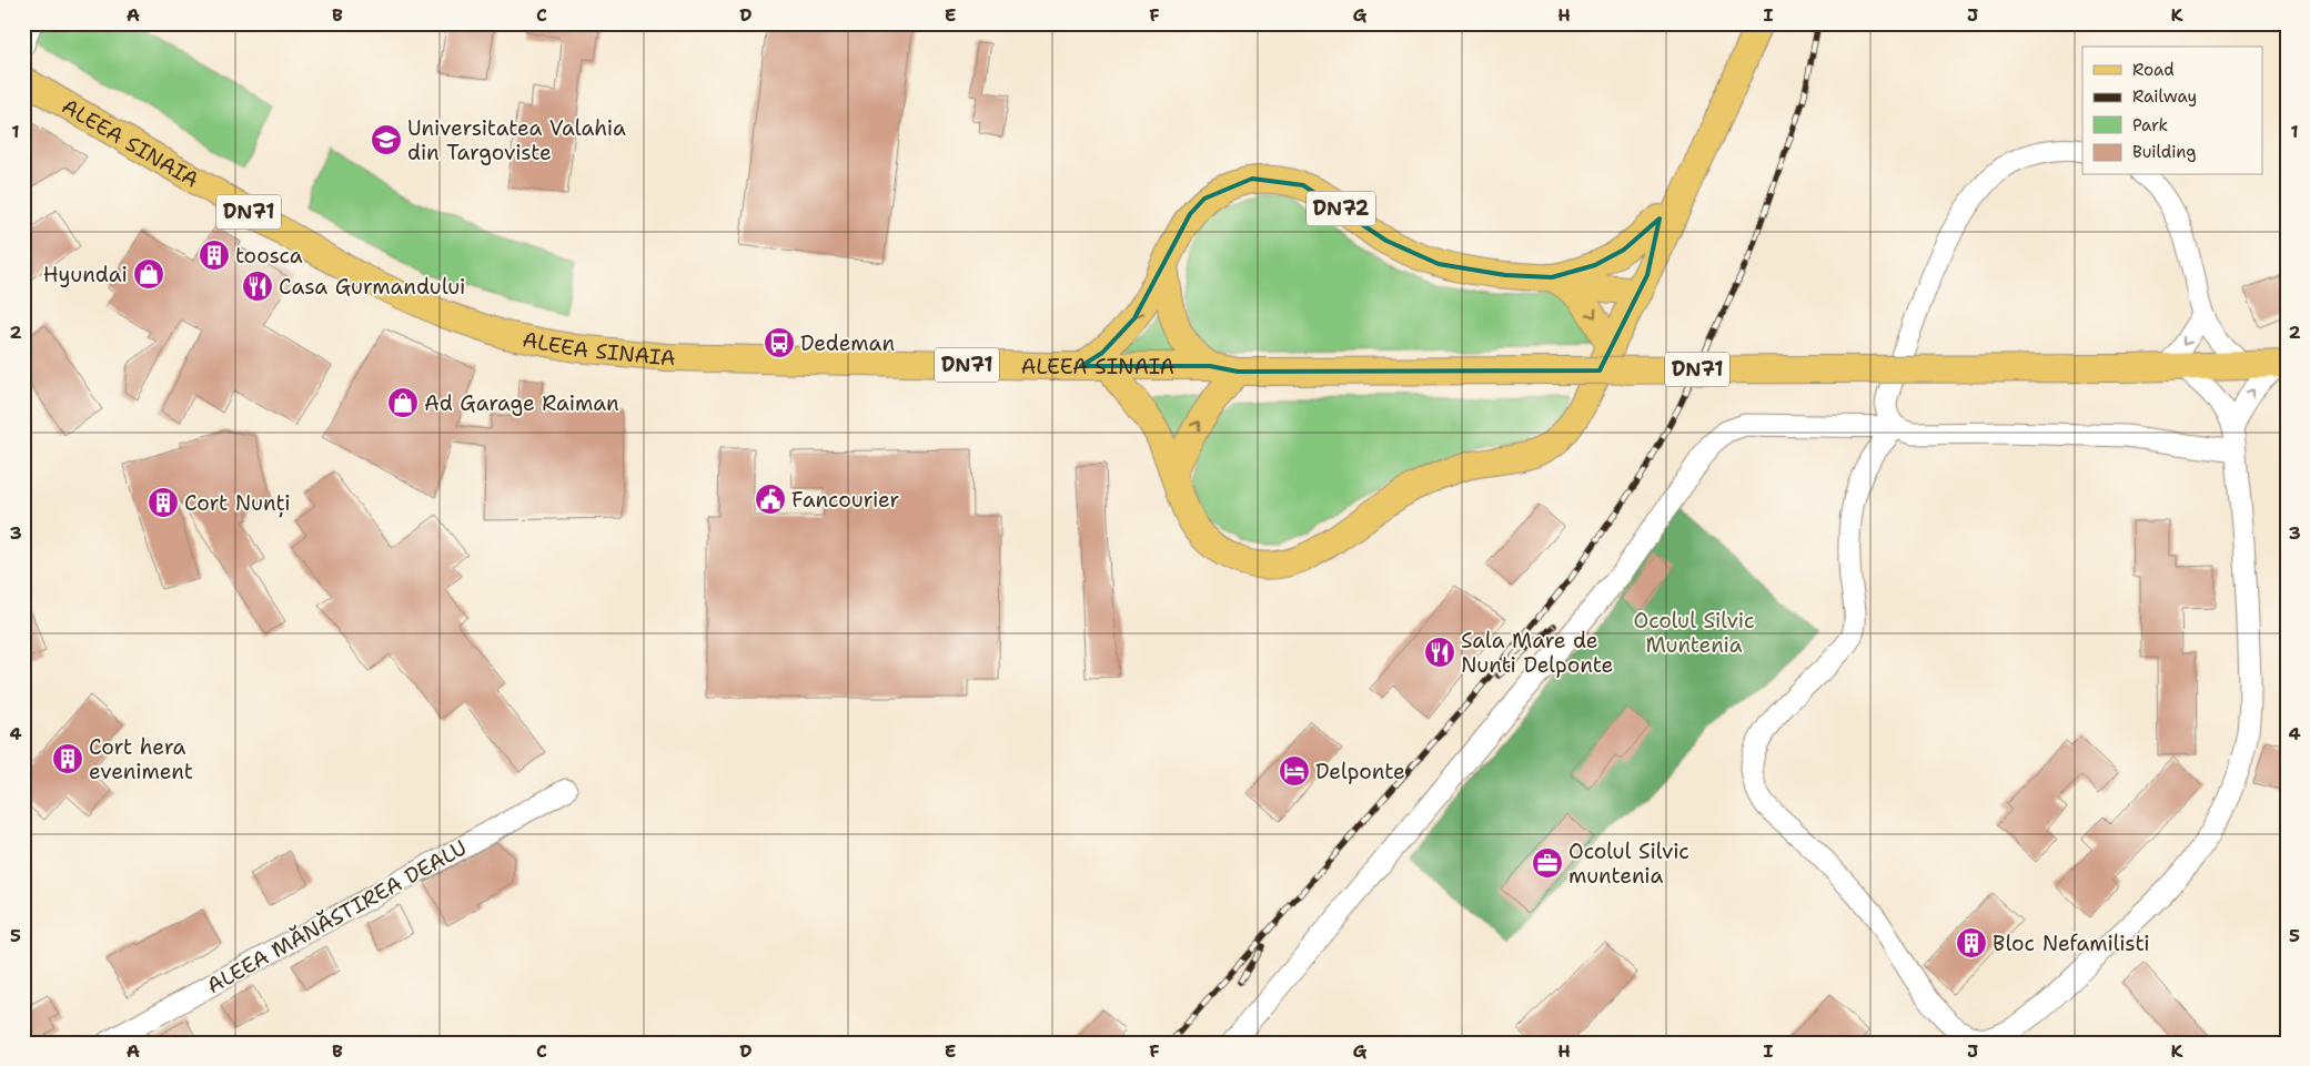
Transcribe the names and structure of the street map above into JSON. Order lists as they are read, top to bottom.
{
  "streets": {
    "main road": ["ALEEA SINAIA", "DN72", "DN71"],
    "street": ["ALEEA MĂNĂSTIREA DEALU"]
  },
  "crossings": [
    ["ALEEA SINAIA", "DN72"],
    ["ALEEA SINAIA", "DN71"]
  ],
  "parks": ["Ocolul Silvic Muntenia"],
  "places": {
    "school or university": ["Universitatea Valahia din Targoviste"],
    "building": [
      "toosca",
      "Cort Nunți",
      "Cort hera eveniment",
      "Bloc Nefamilisti"
    ],
    "shop": ["Hyundai", "Ad Garage Raiman"],
    "restaurant": ["Casa Gurmandului", "Sala Mare de Nunti Delponte"],
    "bus stop": ["Dedeman"],
    "public building": ["Fancourier"],
    "hotel": ["Delponte"],
    "office": ["Ocolul Silvic muntenia"]
  },
  "legend": [
    "Road",
    "Railway",
    "Park",
    "Building"
  ],
  "grid": {
    "columns": [
      "A",
      "B",
      "C",
      "D",
      "E",
      "F",
      "G",
      "H",
      "I",
      "J",
      "K"
    ],
    "rows": [
      "1",
      "2",
      "3",
      "4",
      "5"
    ]
  }
}
